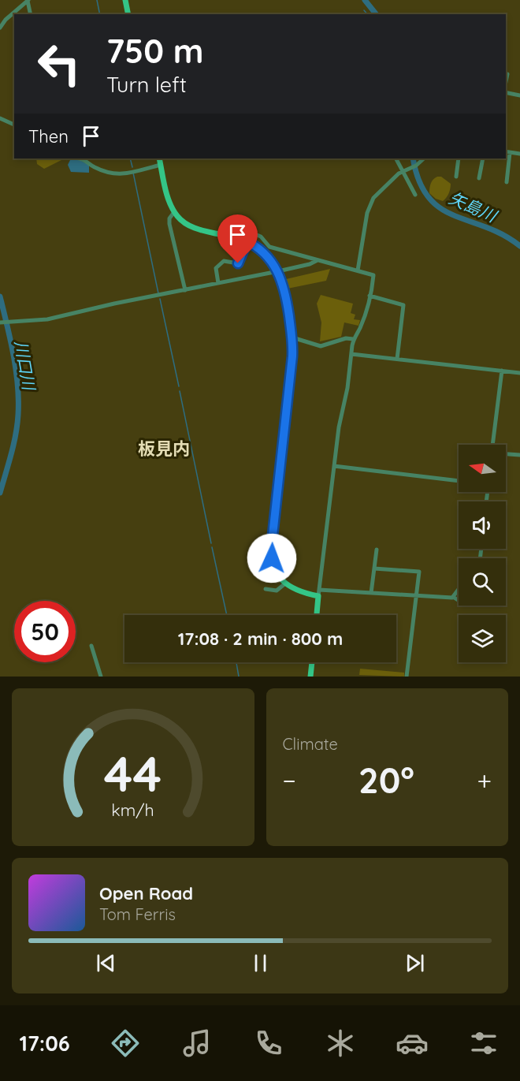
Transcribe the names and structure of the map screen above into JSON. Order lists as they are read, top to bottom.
{
  "districts": ["板見内"],
  "water": ["矢島川", "川口川"],
  "north": "left",
  "page": {
    "turn": ["750 m", "Turn left"],
    "then": "Then",
    "limit": "50",
    "trip": "17:08 · 2 min · 800 m",
    "tile": "Climate",
    "heat": ["−", "20°", "+"],
    "song": ["Open Road", "Tom Ferris"],
    "tabs": "17:06",
    "gauge": ["44", "km/h"]
  }
}
